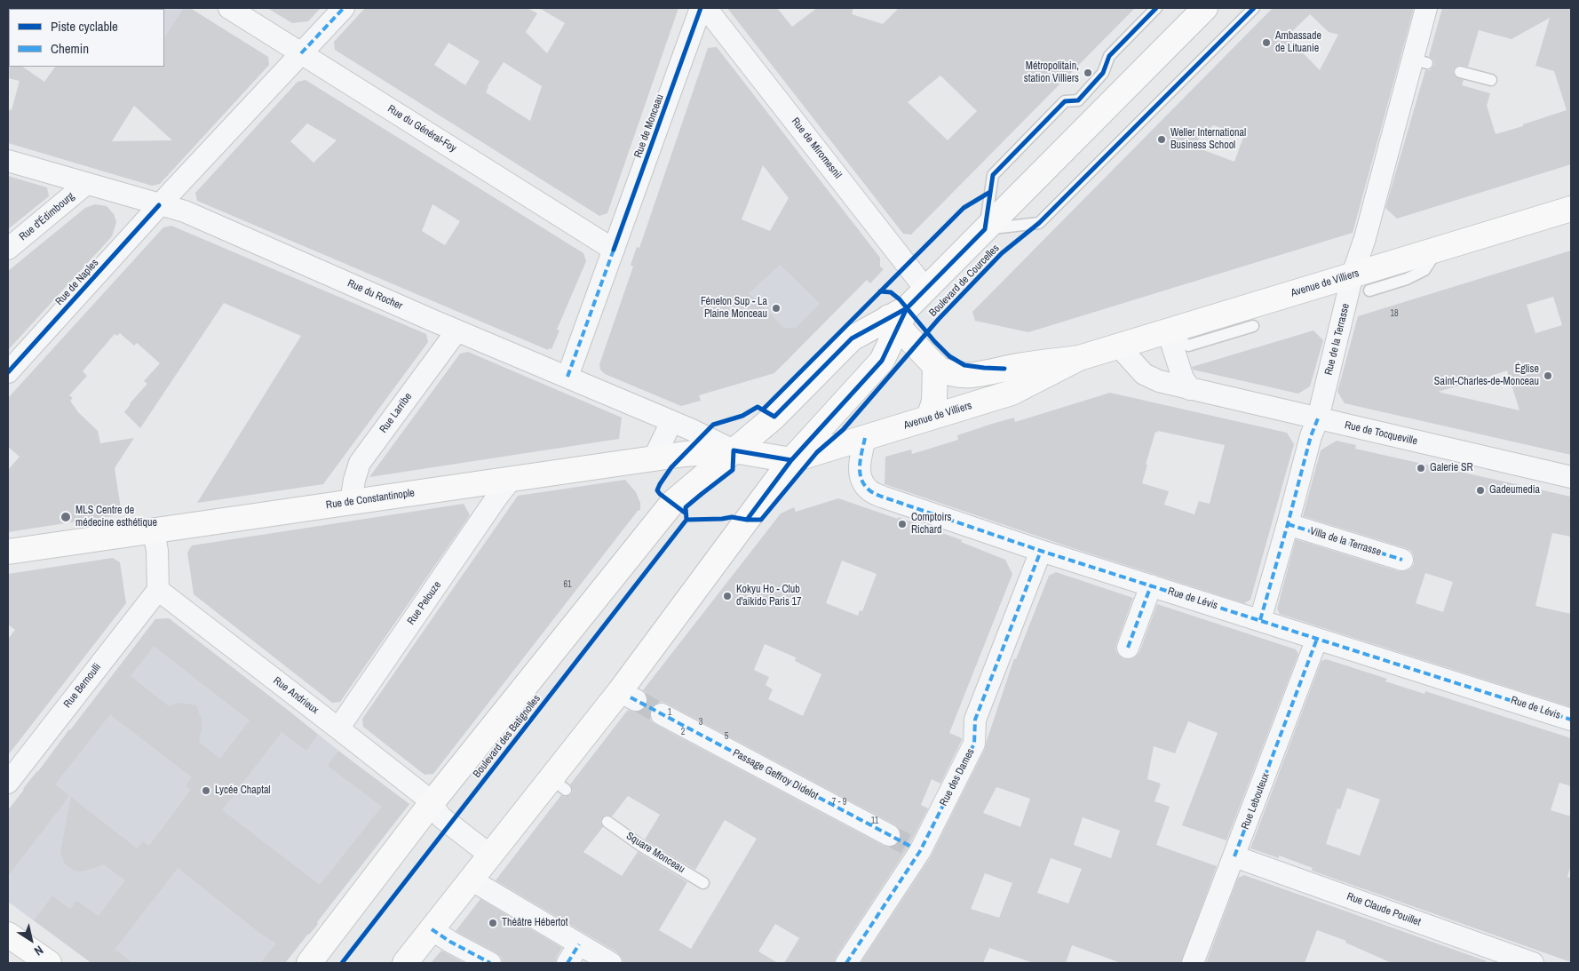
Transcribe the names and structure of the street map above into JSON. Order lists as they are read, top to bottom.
{
  "streets": {
    "main road": [
      "Boulevard de Courcelles",
      "Avenue de Villiers",
      "Rue de Constantinople",
      "Boulevard des Batignolles"
    ],
    "street": [
      "Rue de Monceau",
      "Rue du Général-Foy",
      "Rue de Miromesnil",
      "Rue d'Édimbourg",
      "Rue de Naples",
      "Rue du Rocher",
      "Rue de la Terrasse",
      "Rue Larribe",
      "Rue de Tocqueville",
      "Villa de la Terrasse",
      "Rue de Lévis",
      "Rue Pelouze",
      "Rue Bernoulli",
      "Rue Andrieux",
      "Passage Geffroy Didelot",
      "Rue des Dames",
      "Rue Lebouteux",
      "Rue Claude Pouillet"
    ],
    "lane": ["Square Monceau"]
  },
  "crossings": [
    ["Rue de Monceau", "Rue du Général-Foy"],
    ["Rue de Monceau", "Rue du Rocher"],
    ["Rue du Général-Foy", "Rue de Naples"],
    ["Rue de Miromesnil", "Boulevard de Courcelles"],
    ["Rue d'Édimbourg", "Rue du Rocher"],
    ["Boulevard de Courcelles", "Avenue de Villiers"],
    ["Boulevard de Courcelles", "Rue du Rocher"],
    ["Boulevard de Courcelles", "Rue de Constantinople"],
    ["Boulevard de Courcelles", "Boulevard des Batignolles"],
    ["Rue de Naples", "Rue du Rocher"],
    ["Avenue de Villiers", "Rue de la Terrasse"],
    ["Avenue de Villiers", "Rue de Tocqueville"],
    ["Avenue de Villiers", "Rue de Constantinople"],
    ["Avenue de Villiers", "Rue de Lévis"],
    ["Rue du Rocher", "Rue Larribe"],
    ["Rue du Rocher", "Rue de Constantinople"],
    ["Rue du Rocher", "Boulevard des Batignolles"],
    ["Rue de la Terrasse", "Rue de Tocqueville"],
    ["Rue de la Terrasse", "Villa de la Terrasse"],
    ["Rue de la Terrasse", "Rue de Lévis"],
    ["Rue Larribe", "Rue de Constantinople"],
    ["Rue de Constantinople", "Rue Pelouze"],
    ["Rue de Constantinople", "Boulevard des Batignolles"],
    ["Rue de Lévis", "Rue des Dames"],
    ["Rue de Lévis", "Rue Lebouteux"],
    ["Rue Pelouze", "Rue Andrieux"],
    ["Rue Bernoulli", "Rue Andrieux"],
    ["Rue Andrieux", "Boulevard des Batignolles"],
    ["Rue Lebouteux", "Rue Claude Pouillet"]
  ],
  "places": [
    "Ambassade de Lituanie",
    "Métropolitain, station Villiers",
    "Weller International Business School",
    "Fénelon Sup - La Plaine Monceau",
    "Église Saint-Charles-de-Monceau",
    "Galerie SR",
    "Gadeumedia",
    "MLS Centre de médecine esthétique",
    "Comptoirs Richard",
    "Kokyu Ho - Club d'aikido Paris 17",
    "Lycée Chaptal",
    "Théâtre Hébertot"
  ],
  "house_numbers": [
    "18",
    "61",
    "1",
    "3",
    "2",
    "5",
    "7 - 9",
    "11"
  ],
  "legend": ["Piste cyclable", "Chemin"],
  "north": "bottom right"
}
